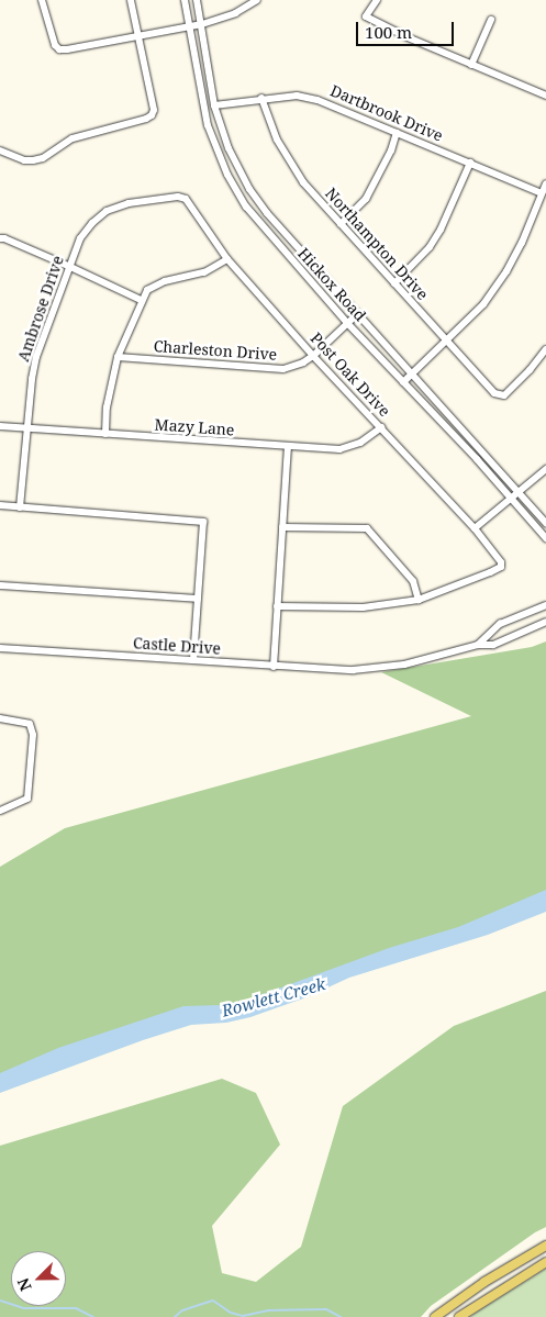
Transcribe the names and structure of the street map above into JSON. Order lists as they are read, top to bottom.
{
  "streets": {
    "street": [
      "Dartbrook Drive",
      "Northampton Drive",
      "Hickox Road",
      "Ambrose Drive",
      "Charleston Drive",
      "Post Oak Drive",
      "Mazy Lane",
      "Castle Drive"
    ]
  },
  "crossings": [
    ["Dartbrook Drive", "Northampton Drive"],
    ["Dartbrook Drive", "Hickox Road"],
    ["Hickox Road", "Charleston Drive"],
    ["Ambrose Drive", "Post Oak Drive"],
    ["Ambrose Drive", "Mazy Lane"],
    ["Charleston Drive", "Post Oak Drive"],
    ["Post Oak Drive", "Mazy Lane"]
  ],
  "water": ["Rowlett Creek"],
  "scale_bar": "100 m",
  "north": "bottom left"
}
